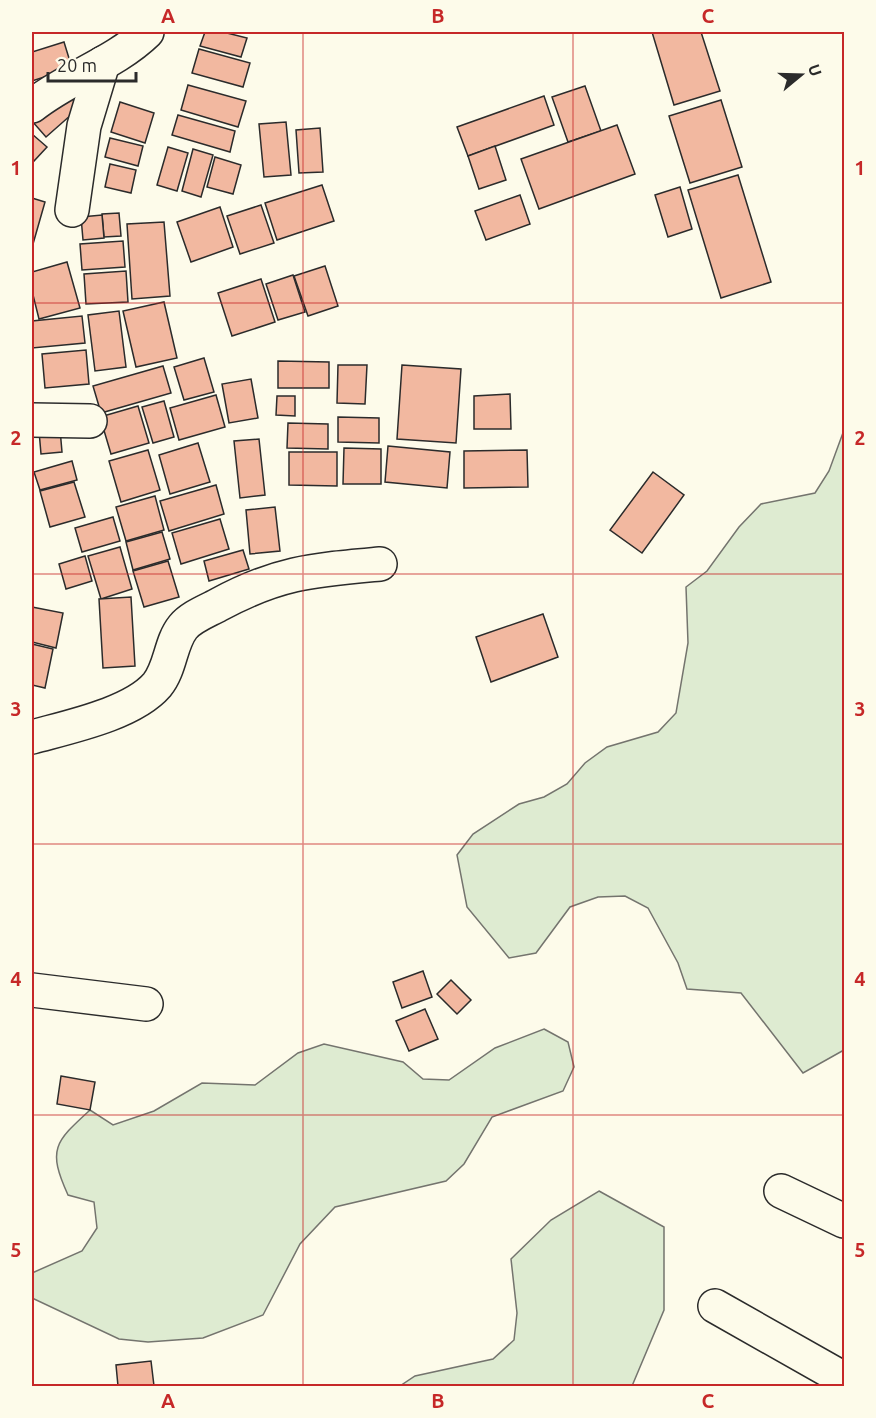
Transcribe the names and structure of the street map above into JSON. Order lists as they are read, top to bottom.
{
  "scale_bar": "20 m",
  "north": "right",
  "grid": {
    "columns": ["A", "B", "C"],
    "rows": [
      "1",
      "2",
      "3",
      "4",
      "5"
    ]
  }
}
